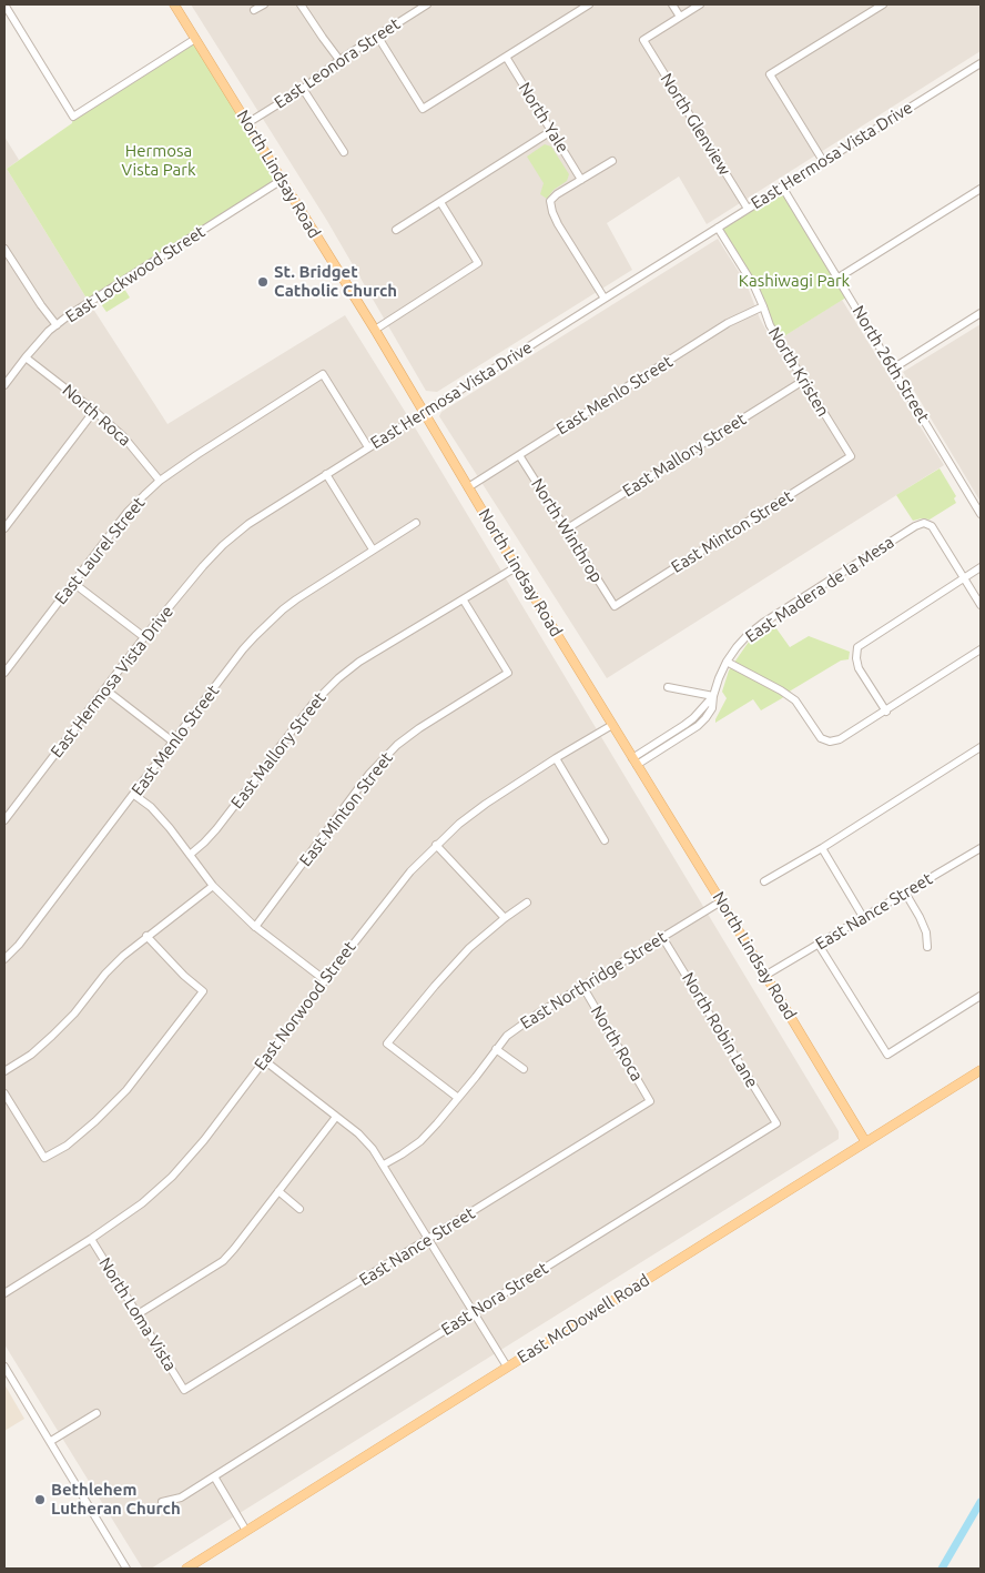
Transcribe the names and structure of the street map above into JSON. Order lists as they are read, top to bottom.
{
  "streets": {
    "main road": ["North Lindsay Road", "East McDowell Road"],
    "street": [
      "East Leonora Street",
      "North Yale",
      "North Glenview",
      "East Hermosa Vista Drive",
      "East Lockwood Street",
      "North 26th Street",
      "North Kristen",
      "East Menlo Street",
      "North Roca",
      "East Mallory Street",
      "North Winthrop",
      "East Minton Street",
      "East Laurel Street",
      "East Madera de la Mesa",
      "East Nance Street",
      "East Northridge Street",
      "East Norwood Street",
      "North Robin Lane",
      "East Nora Street",
      "North Loma Vista"
    ]
  },
  "crossings": [
    ["East Leonora Street", "North Lindsay Road"],
    ["North Glenview", "East Hermosa Vista Drive"],
    ["East Hermosa Vista Drive", "North Lindsay Road"],
    ["East Hermosa Vista Drive", "North 26th Street"],
    ["East Hermosa Vista Drive", "North Kristen"],
    ["East Hermosa Vista Drive", "East Laurel Street"],
    ["North Lindsay Road", "East Lockwood Street"],
    ["North Lindsay Road", "East Menlo Street"],
    ["North Lindsay Road", "East Mallory Street"],
    ["North Lindsay Road", "East Madera de la Mesa"],
    ["North Lindsay Road", "East Nance Street"],
    ["North Lindsay Road", "East Northridge Street"],
    ["North Lindsay Road", "East Norwood Street"],
    ["North Lindsay Road", "East McDowell Road"],
    ["East Lockwood Street", "North Roca"],
    ["North Kristen", "East Menlo Street"],
    ["North Kristen", "East Mallory Street"],
    ["North Kristen", "East Minton Street"],
    ["East Menlo Street", "North Winthrop"],
    ["North Roca", "East Laurel Street"],
    ["North Roca", "East Nance Street"],
    ["North Roca", "East Northridge Street"],
    ["East Mallory Street", "North Winthrop"],
    ["East Mallory Street", "East Minton Street"],
    ["North Winthrop", "East Minton Street"],
    ["East Nance Street", "North Loma Vista"],
    ["East Northridge Street", "North Robin Lane"],
    ["East Norwood Street", "North Loma Vista"],
    ["North Robin Lane", "East Nora Street"]
  ],
  "parks": ["Hermosa Vista Park", "Kashiwagi Park"],
  "places": ["St. Bridget Catholic Church", "Bethlehem Lutheran Church"]
}
